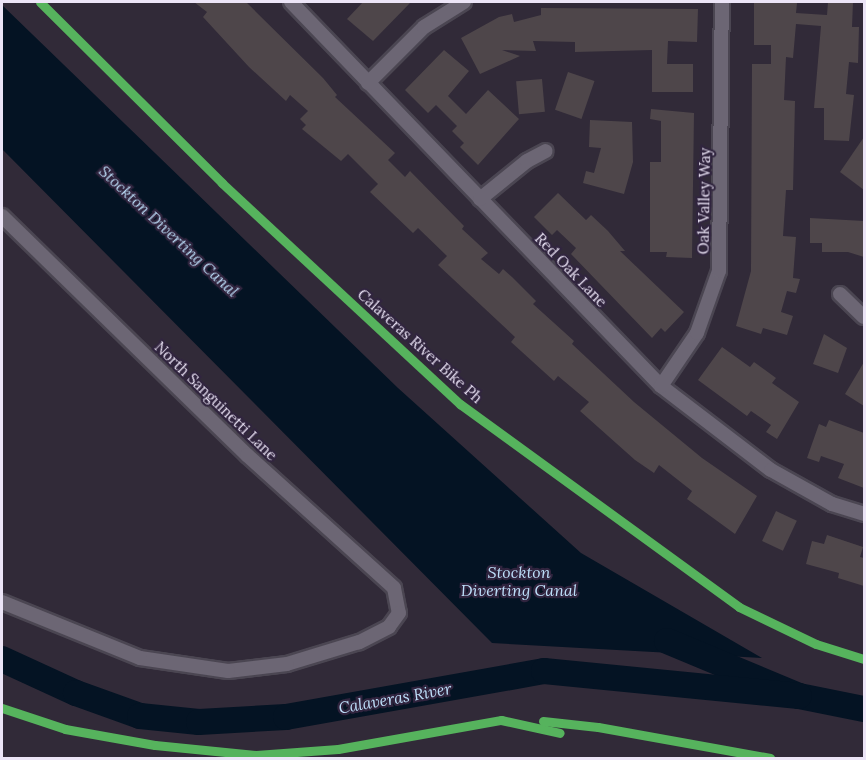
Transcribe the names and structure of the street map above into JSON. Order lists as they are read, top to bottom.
{
  "streets": {
    "street": ["Oak Valley Way", "Red Oak Lane", "North Sanguinetti Lane"],
    "cycle path": ["Calaveras River Bike Ph"]
  },
  "crossings": [
    ["Oak Valley Way", "Red Oak Lane"]
  ],
  "water": ["Stockton Diverting Canal", "Calaveras River"]
}
